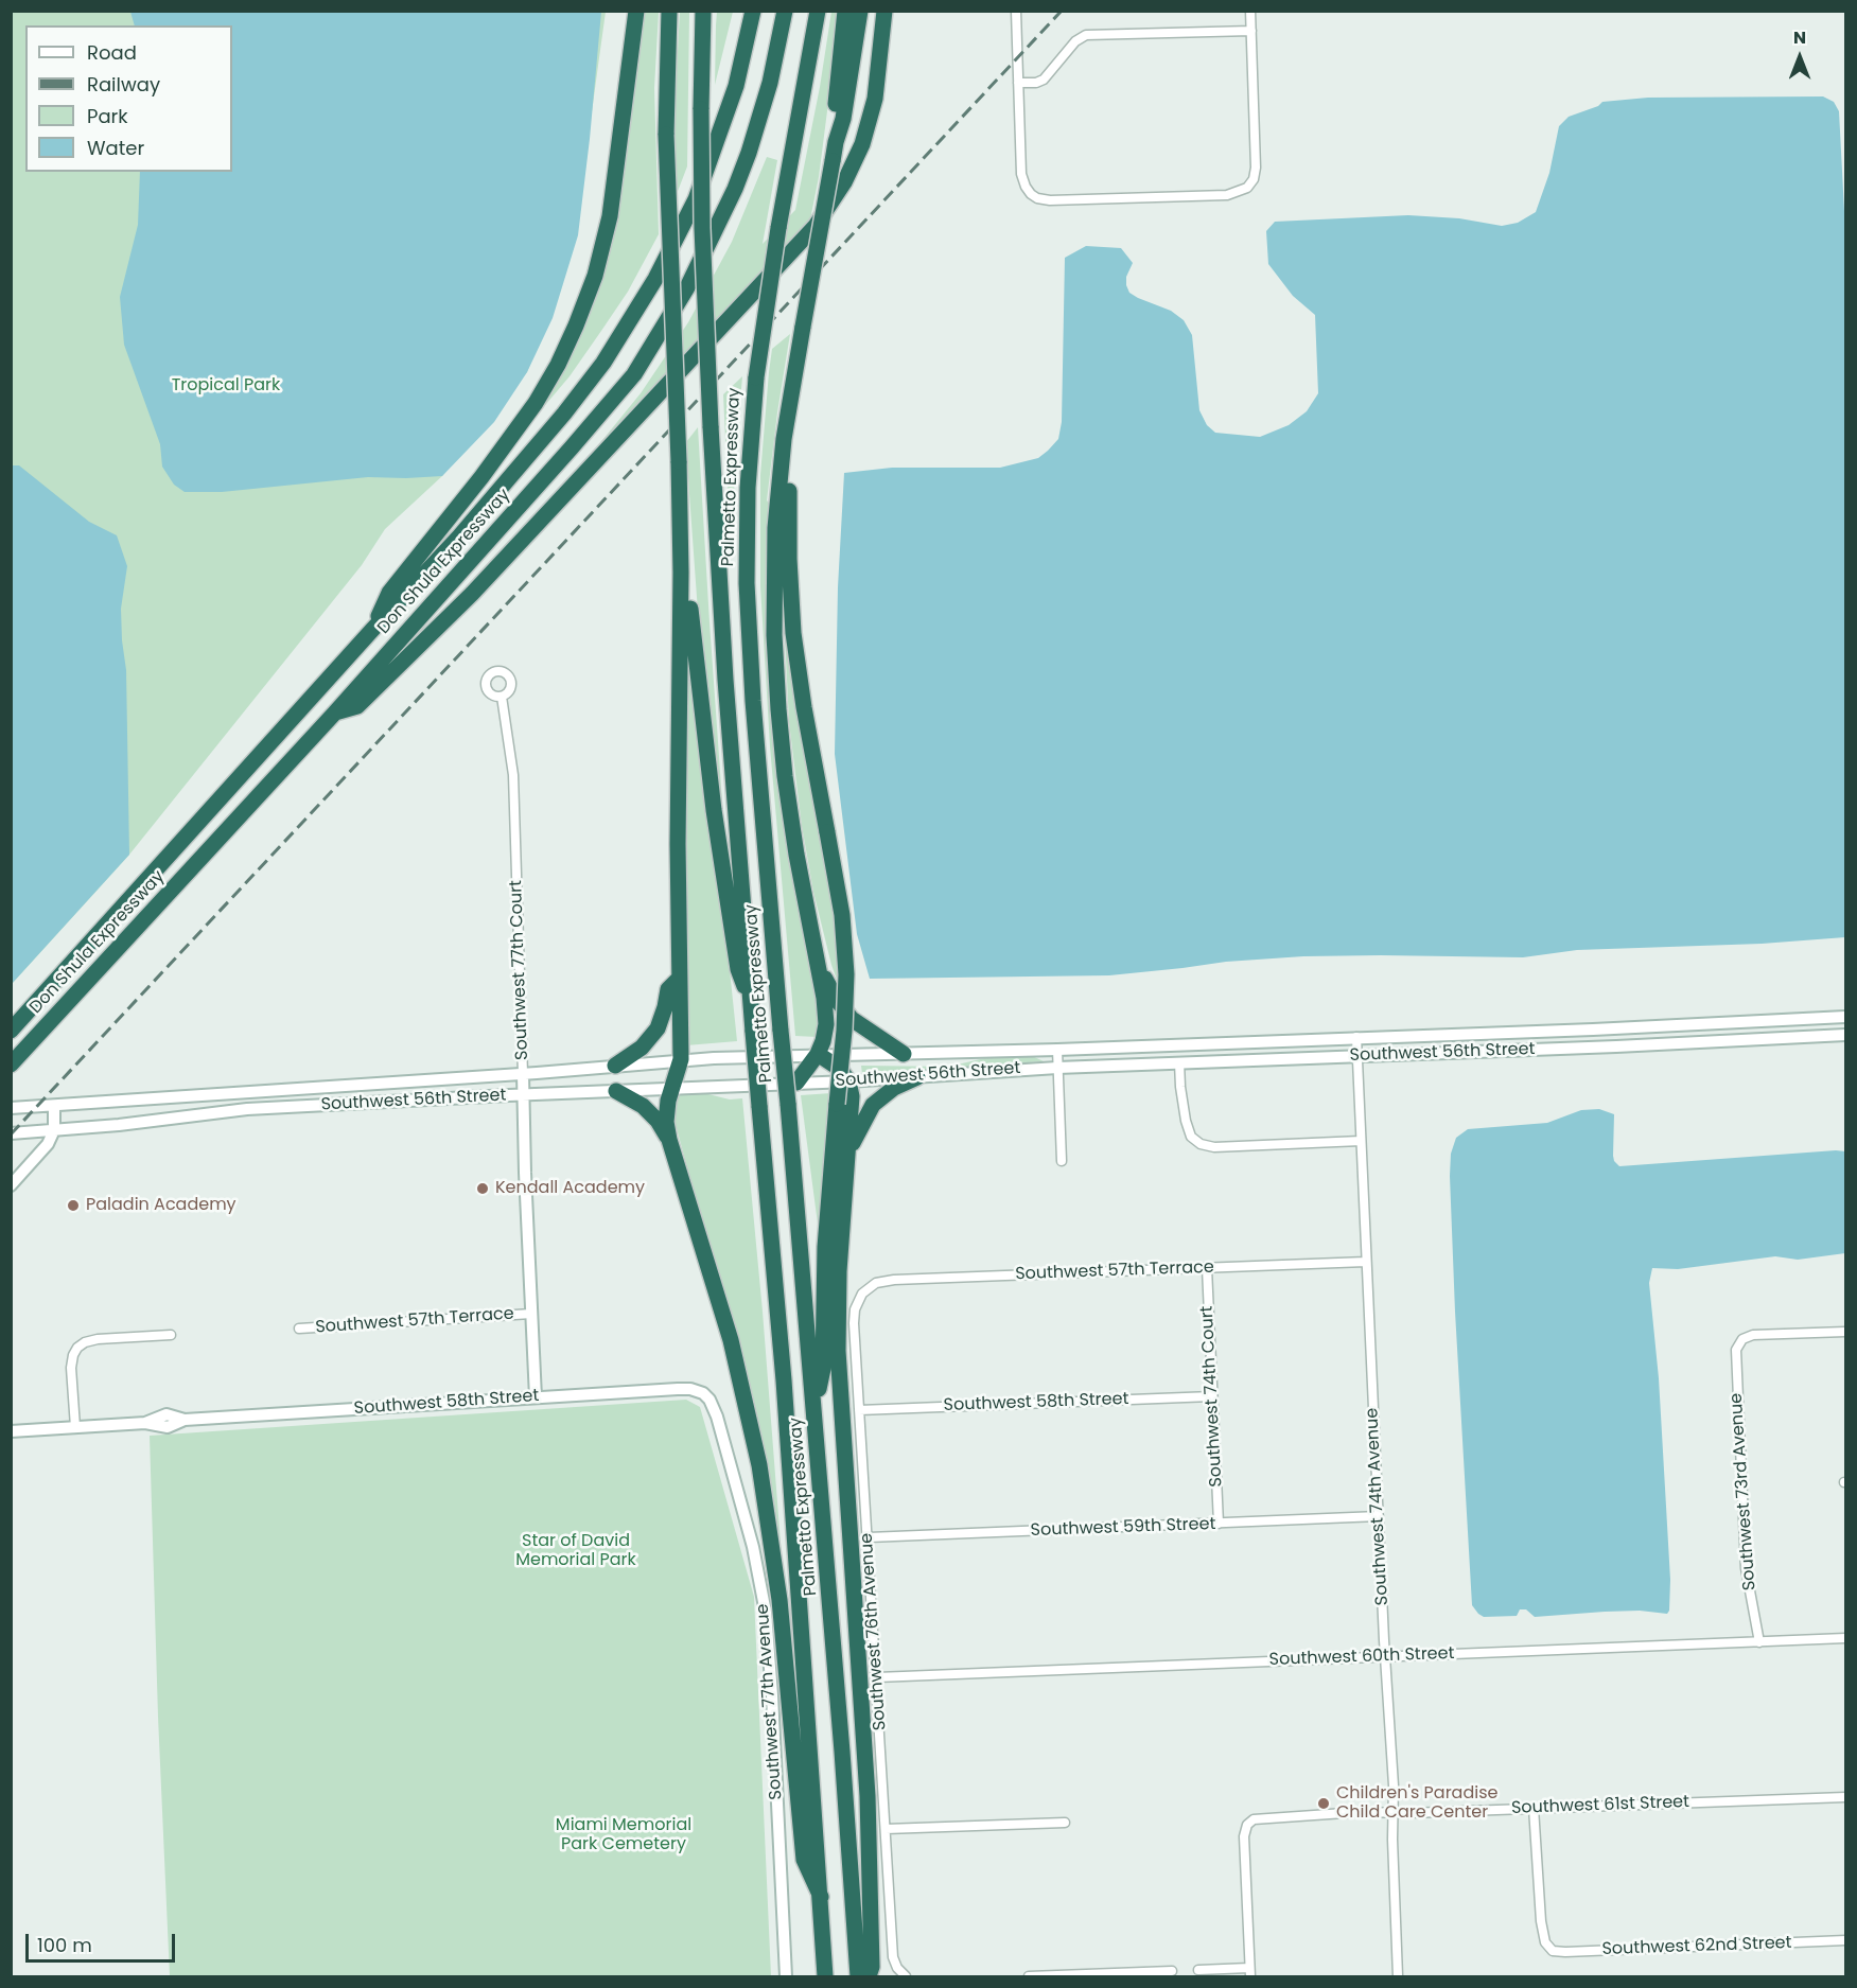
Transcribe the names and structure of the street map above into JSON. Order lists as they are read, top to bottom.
{
  "streets": {
    "highway": ["Palmetto Expressway", "Don Shula Expressway"],
    "main road": [
      "Southwest 77th Court",
      "Southwest 56th Street",
      "Southwest 58th Street",
      "Southwest 77th Avenue"
    ],
    "street": [
      "Southwest 57th Terrace",
      "Southwest 74th Court",
      "Southwest 73rd Avenue",
      "Southwest 74th Avenue",
      "Southwest 59th Street",
      "Southwest 76th Avenue",
      "Southwest 60th Street",
      "Southwest 61st Street",
      "Southwest 62nd Street"
    ]
  },
  "crossings": [
    ["Southwest 77th Court", "Southwest 56th Street"],
    ["Southwest 77th Court", "Southwest 57th Terrace"],
    ["Southwest 77th Court", "Southwest 58th Street"],
    ["Southwest 56th Street", "Southwest 74th Avenue"],
    ["Southwest 57th Terrace", "Southwest 74th Court"],
    ["Southwest 57th Terrace", "Southwest 74th Avenue"],
    ["Southwest 57th Terrace", "Southwest 76th Avenue"],
    ["Southwest 74th Court", "Southwest 58th Street"],
    ["Southwest 74th Court", "Southwest 59th Street"],
    ["Southwest 58th Street", "Southwest 76th Avenue"],
    ["Southwest 58th Street", "Southwest 77th Avenue"],
    ["Southwest 73rd Avenue", "Southwest 60th Street"],
    ["Southwest 74th Avenue", "Southwest 59th Street"],
    ["Southwest 74th Avenue", "Southwest 60th Street"],
    ["Southwest 74th Avenue", "Southwest 61st Street"],
    ["Southwest 59th Street", "Southwest 76th Avenue"],
    ["Southwest 76th Avenue", "Southwest 60th Street"],
    ["Southwest 61st Street", "Southwest 62nd Street"]
  ],
  "parks": ["Tropical Park", "Star of David Memorial Park", "Miami Memorial Park Cemetery"],
  "places": ["Kendall Academy", "Paladin Academy", "Children's Paradise Child Care Center"],
  "legend": [
    "Road",
    "Railway",
    "Park",
    "Water"
  ],
  "scale_bar": "100 m",
  "north": "top"
}
